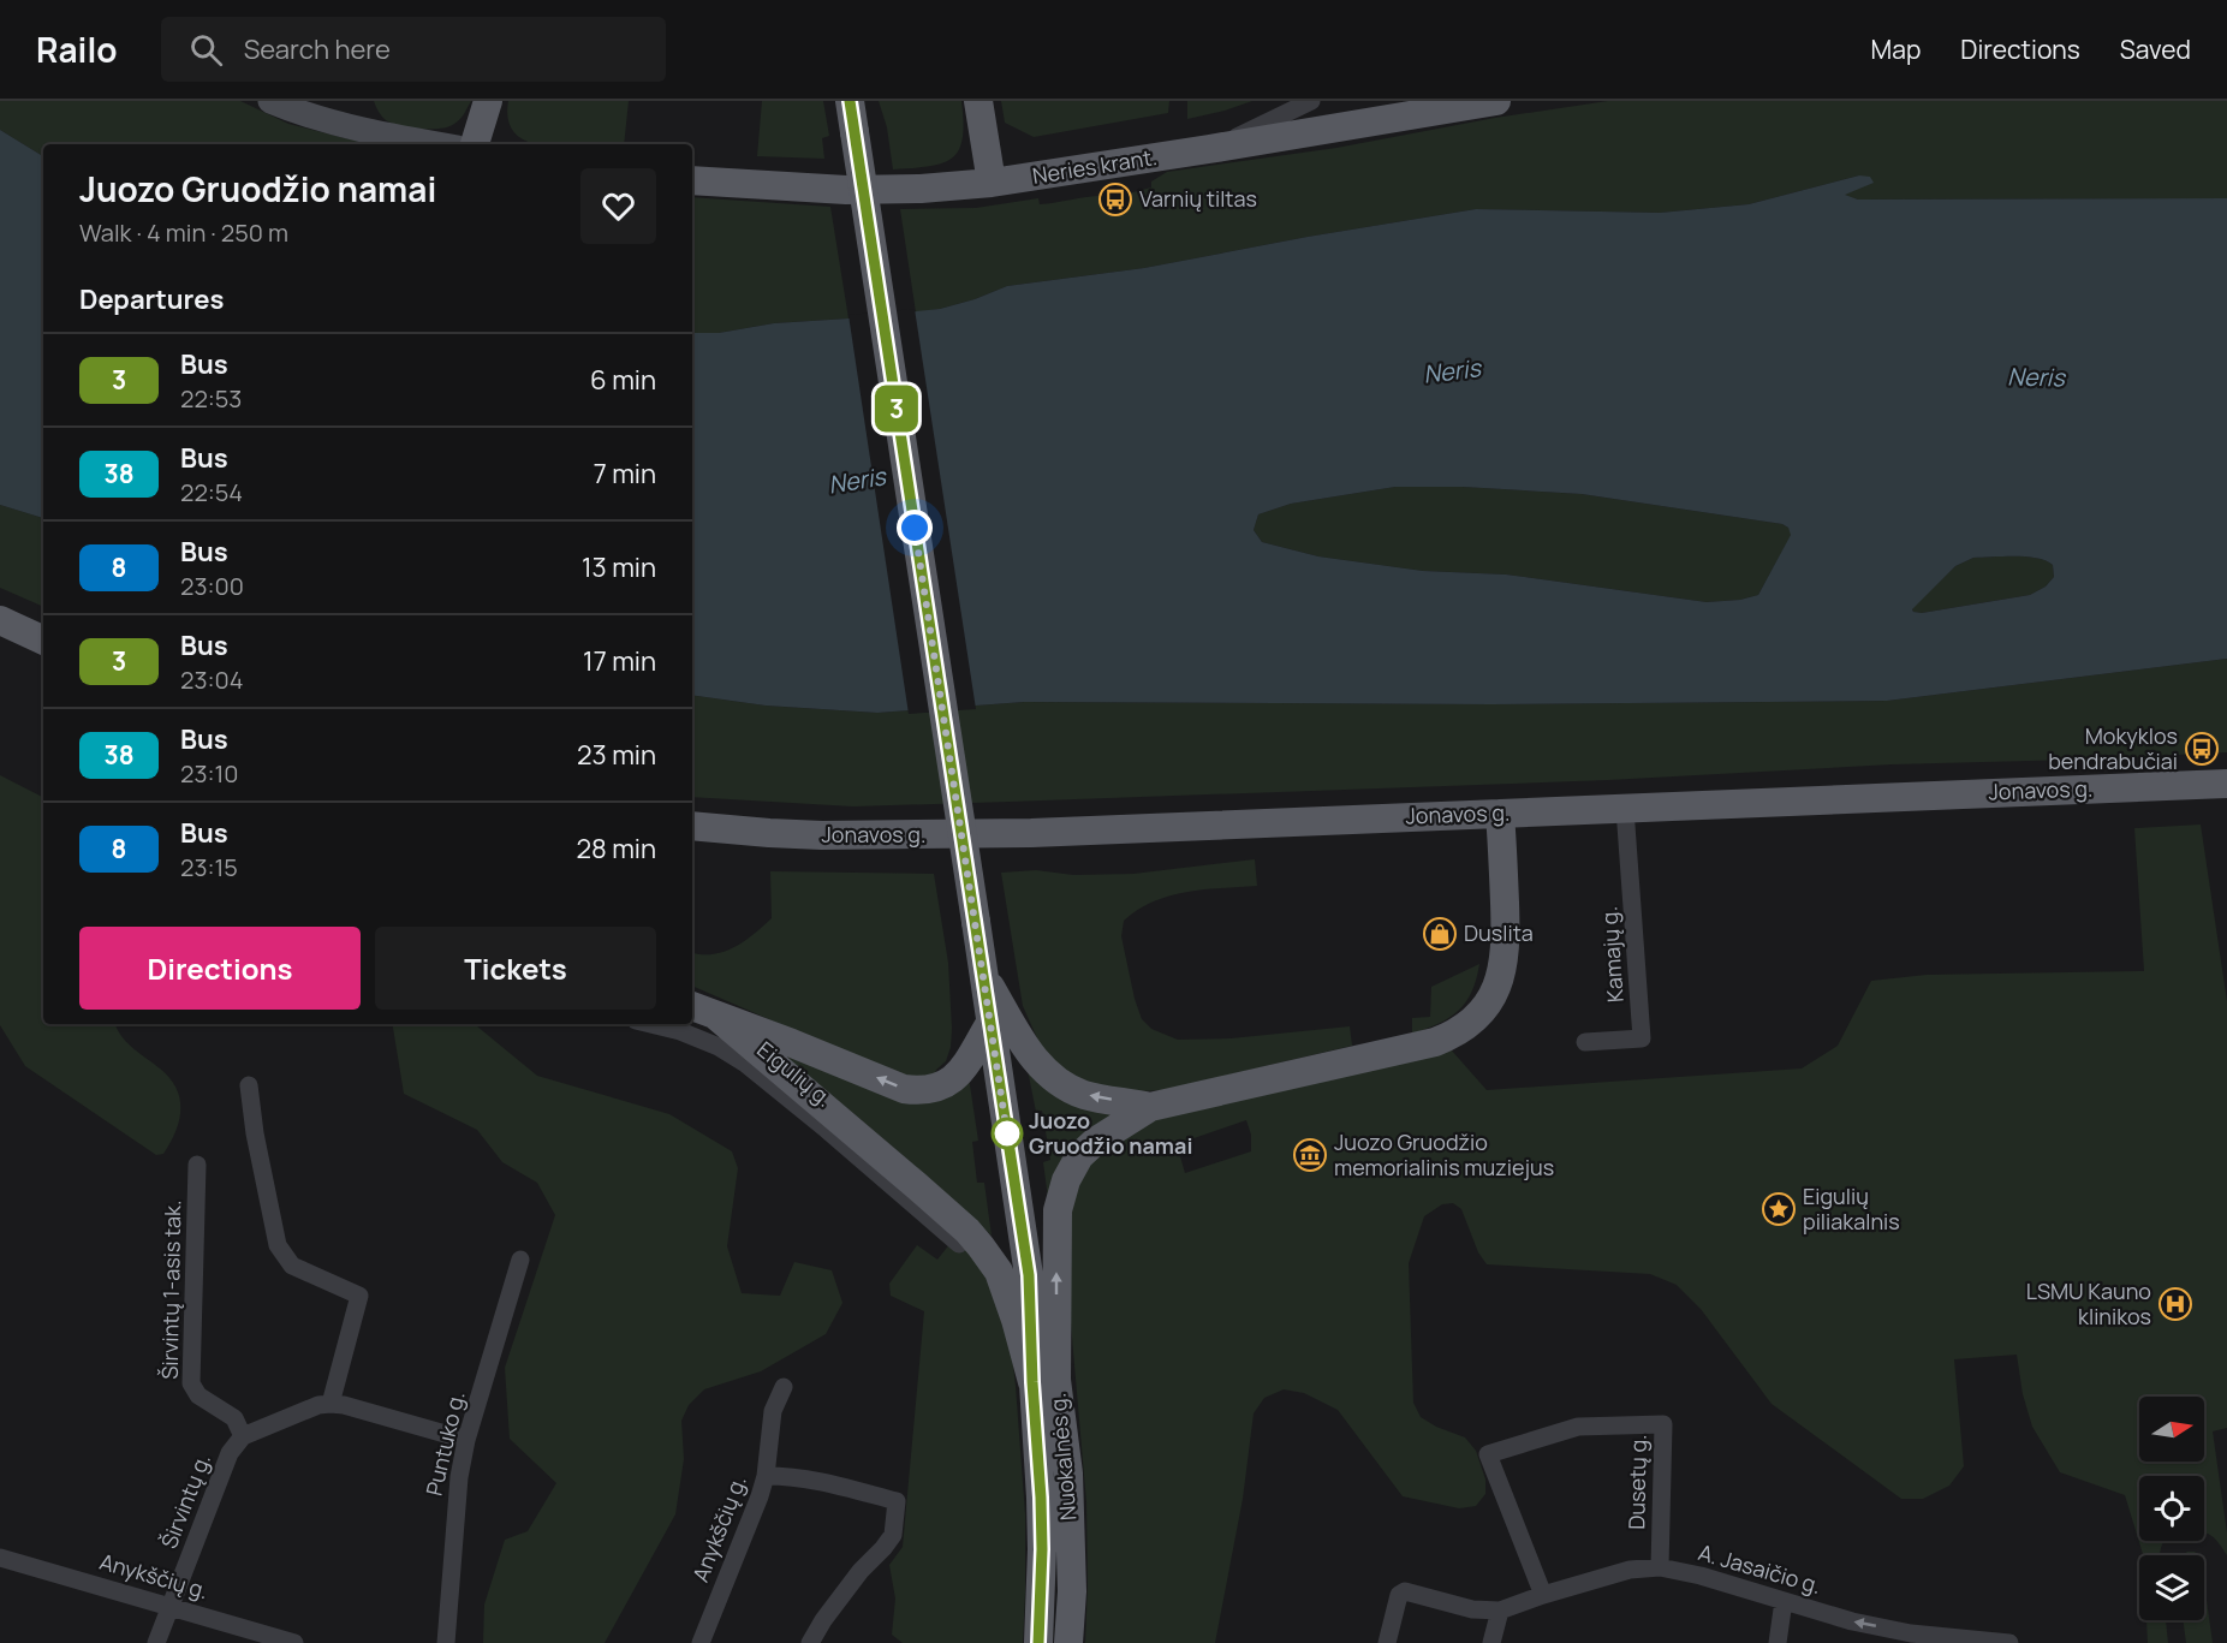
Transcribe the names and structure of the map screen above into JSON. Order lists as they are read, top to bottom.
{
  "streets": {
    "main road": ["Neries krant.", "Jonavos g.", "Nuokalnės g."],
    "street": [
      "Kamajų g.",
      "Eigulių g.",
      "Širvintų 1-asis tak.",
      "Puntuko g.",
      "Dusetų g.",
      "Širvintų g.",
      "Anykščių g.",
      "A. Jasaičio g."
    ]
  },
  "crossings": [
    ["Jonavos g.", "Kamajų g."],
    ["Širvintų 1-asis tak.", "Širvintų g."],
    ["Dusetų g.", "A. Jasaičio g."],
    ["Širvintų g.", "Anykščių g."]
  ],
  "one_way": ["A. Jasaičio g."],
  "water": ["Neris"],
  "places": {
    "bus stop": ["Varnių tiltas", "Mokyklos bendrabučiai"],
    "shop": ["Duslita"],
    "other": ["Juozo Gruodžio namai"],
    "museum": ["Juozo Gruodžio memorialinis muziejus"],
    "place": ["Eigulių piliakalnis"],
    "hospital": ["LSMU Kauno klinikos"]
  },
  "lines": ["bus line 3"],
  "north": "right",
  "page": {
    "header": "Railo",
    "search": "Search here",
    "nav": ["Map", "Directions", "Saved"],
    "on_map": "3",
    "heading": [
      ["Juozo Gruodžio namai", "Walk · 4 min · 250 m"],
      "Departures"
    ],
    "list": [
      {
        "mark": "3",
        "name": "Bus",
        "note": "22:53",
        "value": "6 min"
      },
      {
        "mark": "38",
        "name": "Bus",
        "note": "22:54",
        "value": "7 min"
      },
      {
        "mark": "8",
        "name": "Bus",
        "note": "23:00",
        "value": "13 min"
      },
      {
        "mark": "3",
        "name": "Bus",
        "note": "23:04",
        "value": "17 min"
      },
      {
        "mark": "38",
        "name": "Bus",
        "note": "23:10",
        "value": "23 min"
      },
      {
        "mark": "8",
        "name": "Bus",
        "note": "23:15",
        "value": "28 min"
      }
    ],
    "buttons": ["Directions", "Tickets"]
  }
}
